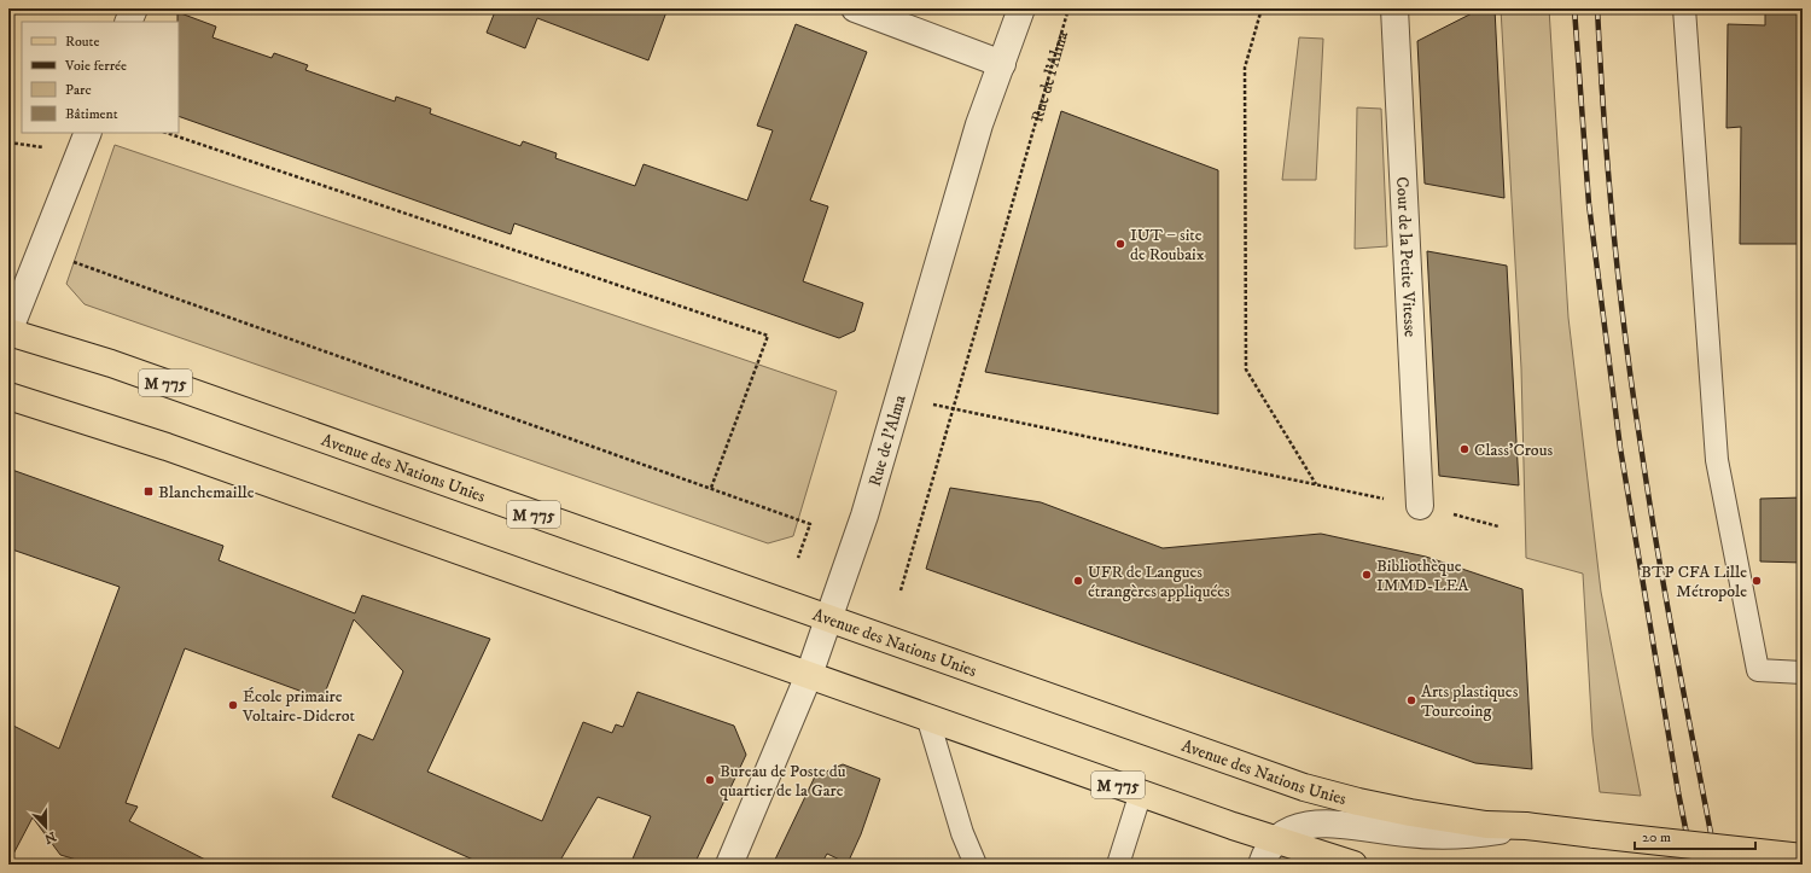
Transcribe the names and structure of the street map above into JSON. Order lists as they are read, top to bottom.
{
  "streets": {
    "main road": ["M 775", "Avenue des Nations Unies"],
    "street": ["Rue de l'Alma", "Cour de la Petite Vitesse"]
  },
  "crossings": [
    ["Rue de l'Alma", "M 775"],
    ["Rue de l'Alma", "Avenue des Nations Unies"]
  ],
  "places": {
    "other": [
      "IUT − site de Roubaix",
      "Class'Crous",
      "Bibliothèque IMMD-LEA",
      "UFR de Langues étrangères appliquées",
      "BTP CFA Lille Métropole",
      "Arts plastiques Tourcoing",
      "École primaire Voltaire-Diderot",
      "Bureau de Poste du quartier de la Gare"
    ],
    "transit": ["Blanchemaille"]
  },
  "legend": [
    "Route",
    "Voie ferrée",
    "Parc",
    "Bâtiment"
  ],
  "scale_bar": "20 m",
  "north": "bottom"
}
